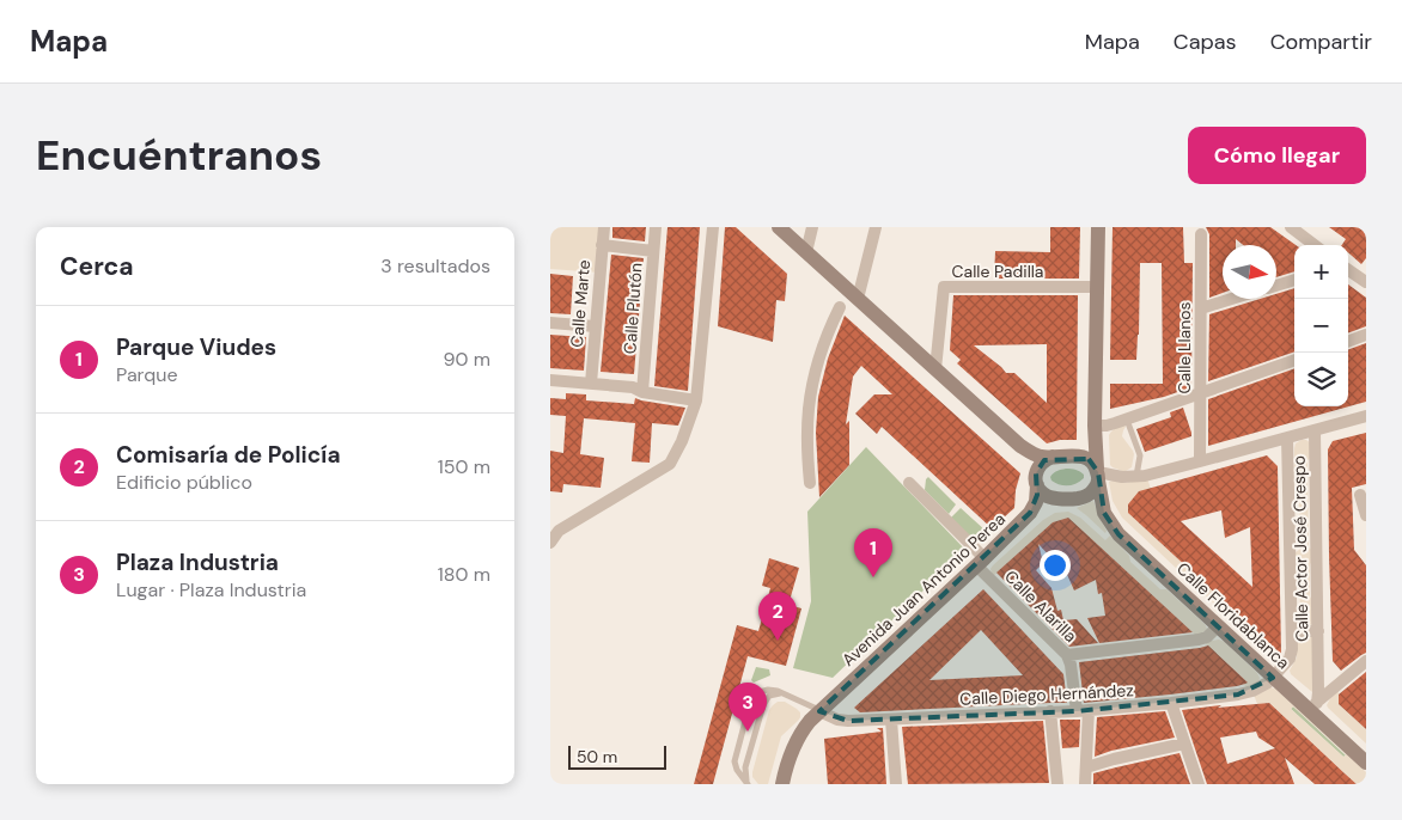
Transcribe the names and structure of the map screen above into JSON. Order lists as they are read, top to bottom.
{
  "streets": {
    "main road": ["Avenida Juan Antonio Perea", "Calle Floridablanca"],
    "street": [
      "Calle Padilla",
      "Calle Marte",
      "Calle Plutón",
      "Calle Llanos",
      "Calle Actor José Crespo",
      "Calle Alarilla",
      "Calle Diego Hernández"
    ]
  },
  "crossings": [
    ["Calle Actor José Crespo", "Calle Floridablanca"],
    ["Calle Actor José Crespo", "Calle Diego Hernández"],
    ["Avenida Juan Antonio Perea", "Calle Alarilla"],
    ["Avenida Juan Antonio Perea", "Calle Floridablanca"],
    ["Avenida Juan Antonio Perea", "Calle Diego Hernández"],
    ["Calle Alarilla", "Calle Diego Hernández"],
    ["Calle Floridablanca", "Calle Diego Hernández"]
  ],
  "scale_bar": "50 m",
  "north": "right",
  "page": {
    "header": "Mapa",
    "nav": ["Mapa", "Capas", "Compartir"],
    "buttons": "Cómo llegar",
    "title": "Encuéntranos",
    "heading": ["Cerca", "3 resultados"],
    "map_buttons": ["+", "−"],
    "list": [
      {
        "mark": "1",
        "name": "Parque Viudes",
        "note": "Parque",
        "value": "90 m"
      },
      {
        "mark": "2",
        "name": "Comisaría de Policía",
        "note": "Edificio público",
        "value": "150 m"
      },
      {
        "mark": "3",
        "name": "Plaza Industria",
        "note": "Lugar · Plaza Industria",
        "value": "180 m"
      }
    ],
    "pins": ["1", "2", "3"],
    "scale": "50 m"
  }
}
